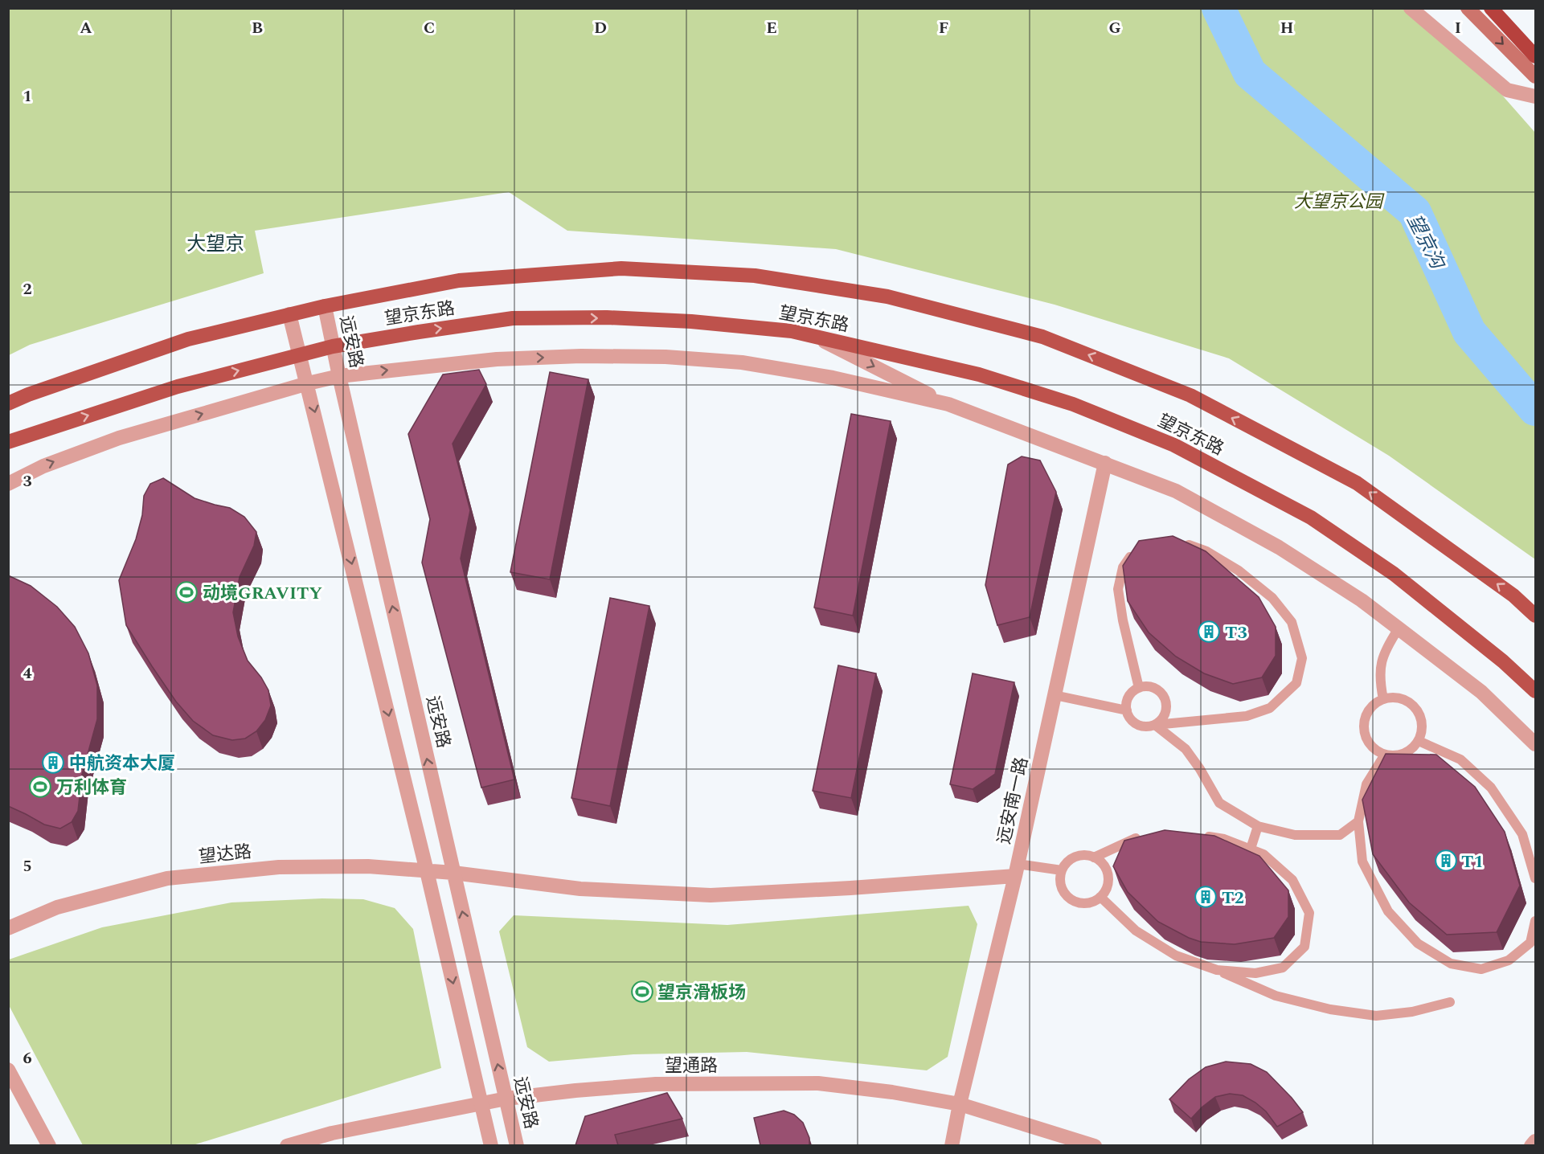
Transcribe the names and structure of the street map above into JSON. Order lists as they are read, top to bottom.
{
  "streets": {
    "main road": ["望京东路"],
    "street": [
      "远安路",
      "远安南一路",
      "望达路",
      "望通路"
    ]
  },
  "crossings": [
    ["望京东路", "远安路"],
    ["远安路", "望达路"],
    ["远安路", "望通路"],
    ["远安南一路", "望达路"],
    ["远安南一路", "望通路"]
  ],
  "districts": ["大望京"],
  "water": ["望京沟"],
  "parks": ["大望京公园"],
  "places": {
    "sports": ["动境GRAVITY", "万利体育", "望京滑板场"],
    "building": [
      "T3",
      "中航资本大厦",
      "T1",
      "T2"
    ]
  },
  "grid": {
    "columns": [
      "A",
      "B",
      "C",
      "D",
      "E",
      "F",
      "G",
      "H",
      "I"
    ],
    "rows": [
      "1",
      "2",
      "3",
      "4",
      "5",
      "6"
    ]
  }
}
